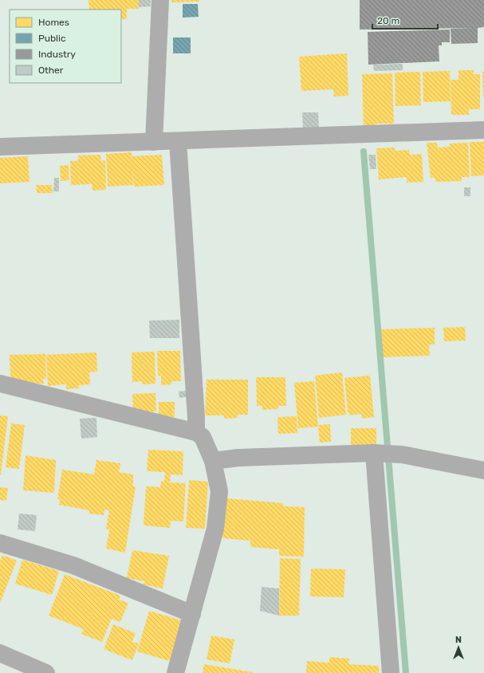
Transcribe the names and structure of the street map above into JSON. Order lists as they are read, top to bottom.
{
  "legend": [
    "Homes",
    "Public",
    "Industry",
    "Other"
  ],
  "scale_bar": "20 m",
  "north": "top"
}
